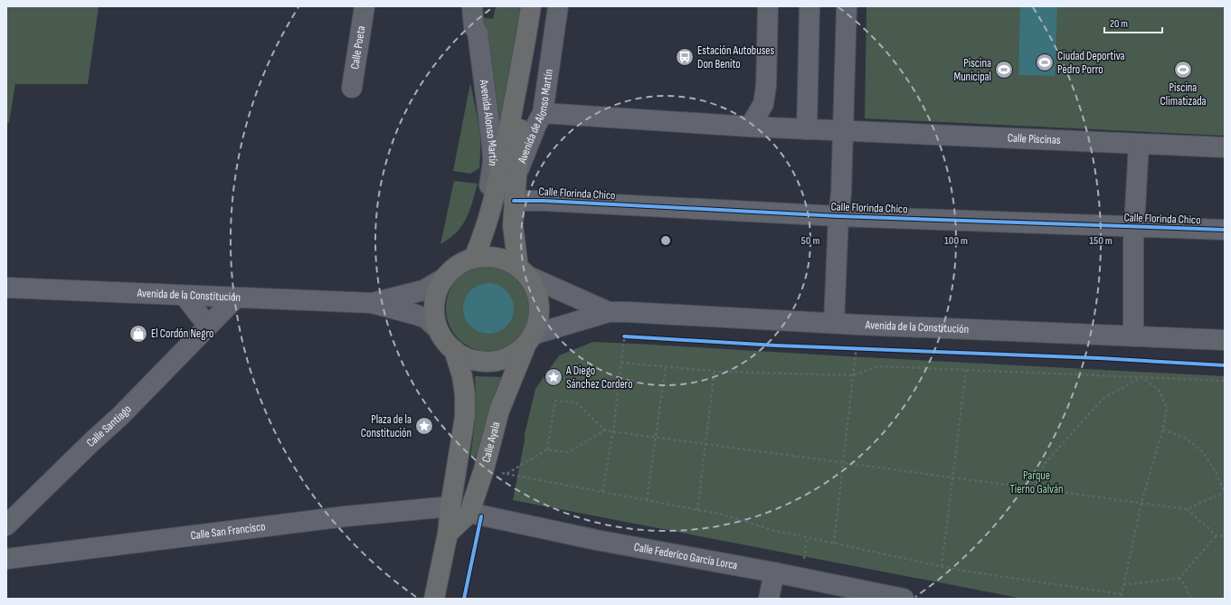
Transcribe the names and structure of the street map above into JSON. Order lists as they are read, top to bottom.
{
  "streets": {
    "main road": ["Avenida de Alonso Martín", "Calle Ayala"],
    "street": [
      "Calle Poeta",
      "Avenida Alonso Martín",
      "Calle Piscinas",
      "Calle Florinda Chico",
      "Avenida de la Constitución",
      "Calle Santiago",
      "Calle San Francisco",
      "Calle Federico García Lorca"
    ]
  },
  "crossings": [
    ["Avenida de Alonso Martín", "Avenida Alonso Martín"],
    ["Avenida de Alonso Martín", "Calle Piscinas"],
    ["Avenida de Alonso Martín", "Calle Florinda Chico"],
    ["Avenida de Alonso Martín", "Avenida de la Constitución"],
    ["Avenida de Alonso Martín", "Calle Ayala"],
    ["Avenida de la Constitución", "Calle Santiago"],
    ["Avenida de la Constitución", "Calle Ayala"],
    ["Calle Ayala", "Calle Federico García Lorca"]
  ],
  "parks": ["Parque Tierno Galván"],
  "places": {
    "bus stop": ["Estación Autobuses Don Benito"],
    "sports": ["Ciudad Deportiva Pedro Porro", "Piscina Municipal", "Piscina Climatizada"],
    "shop": ["El Cordón Negro"],
    "place": ["A Diego Sánchez Cordero", "Plaza de la Constitución"]
  },
  "scale_bar": "20 m",
  "rings": ["50 m", "100 m", "150 m"]
}
